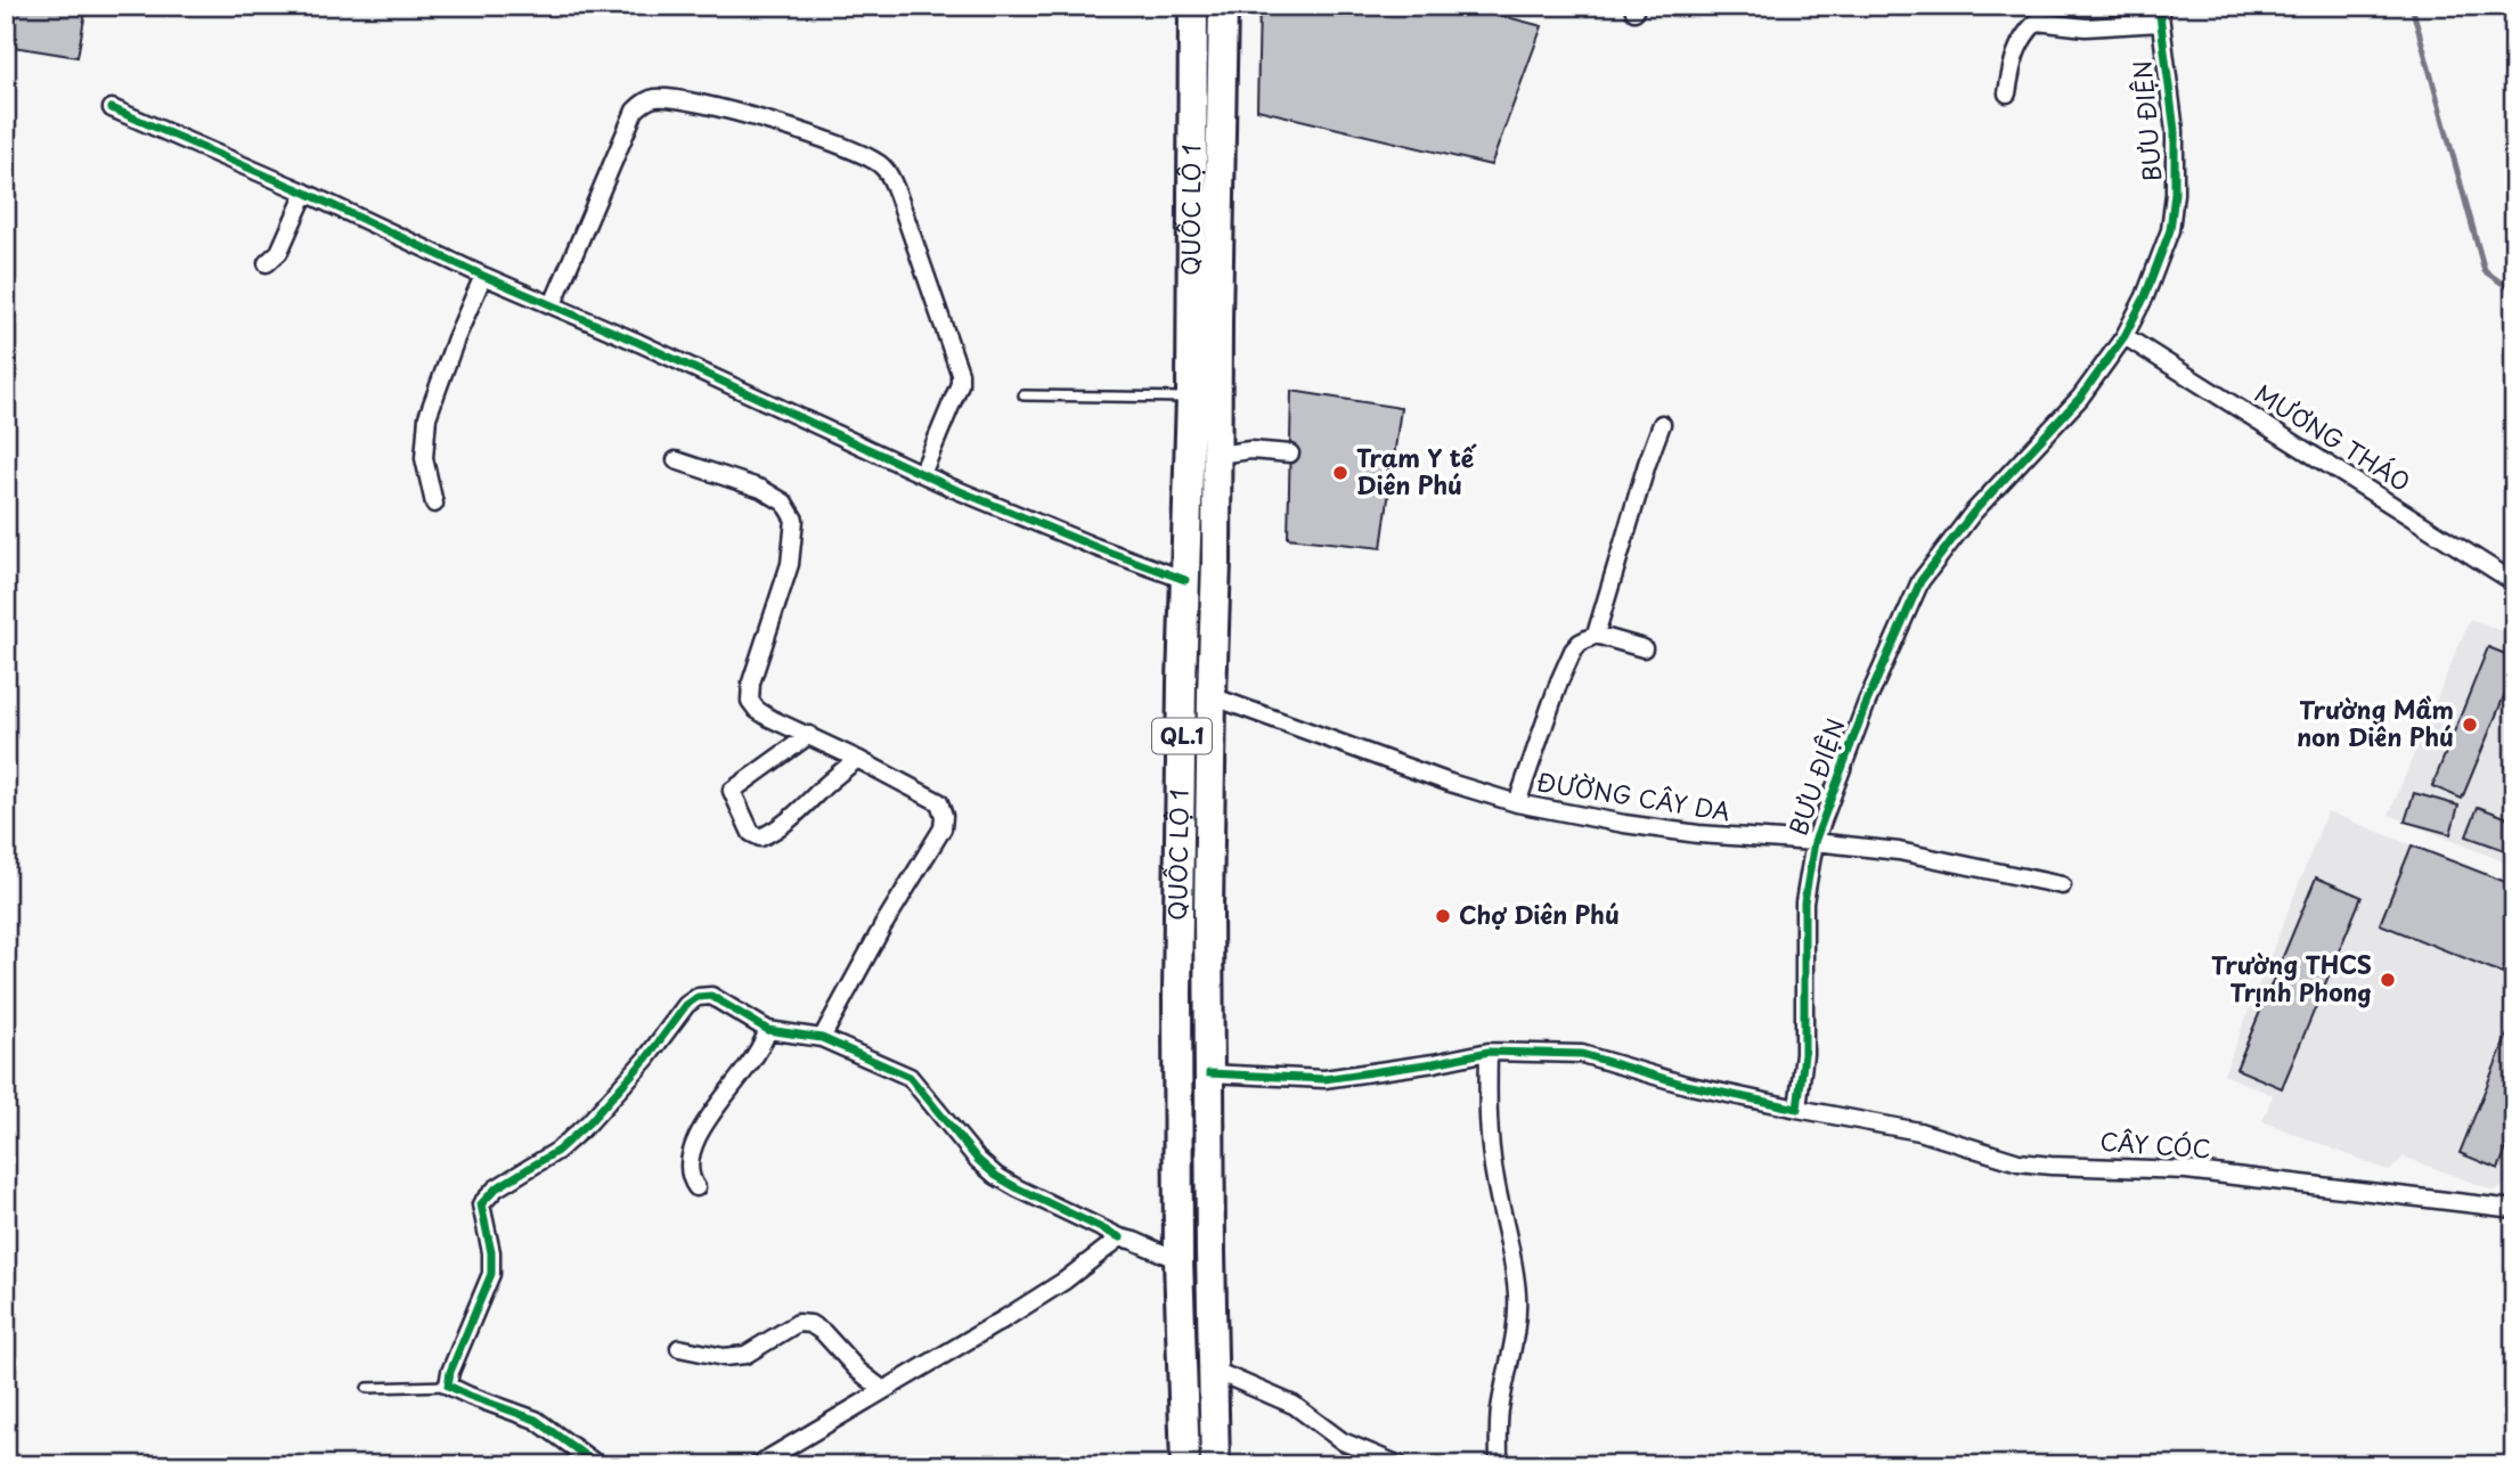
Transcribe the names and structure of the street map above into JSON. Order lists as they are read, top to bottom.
{
  "streets": {
    "highway": ["QUỐC LỘ 1", "QL.1"],
    "street": [
      "BƯU ĐIỆN",
      "MƯƠNG THÁO",
      "ĐƯỜNG CÂY DA",
      "CÂY CÓC"
    ]
  },
  "crossings": [
    ["BƯU ĐIỆN", "MƯƠNG THÁO"],
    ["BƯU ĐIỆN", "ĐƯỜNG CÂY DA"],
    ["BƯU ĐIỆN", "CÂY CÓC"],
    ["QUỐC LỘ 1", "ĐƯỜNG CÂY DA"]
  ],
  "places": [
    "Trạm Y tế Diên Phú",
    "Trường Mầm non Diên Phú",
    "Chợ Diên Phú",
    "Trường THCS Trịnh Phong"
  ]
}
